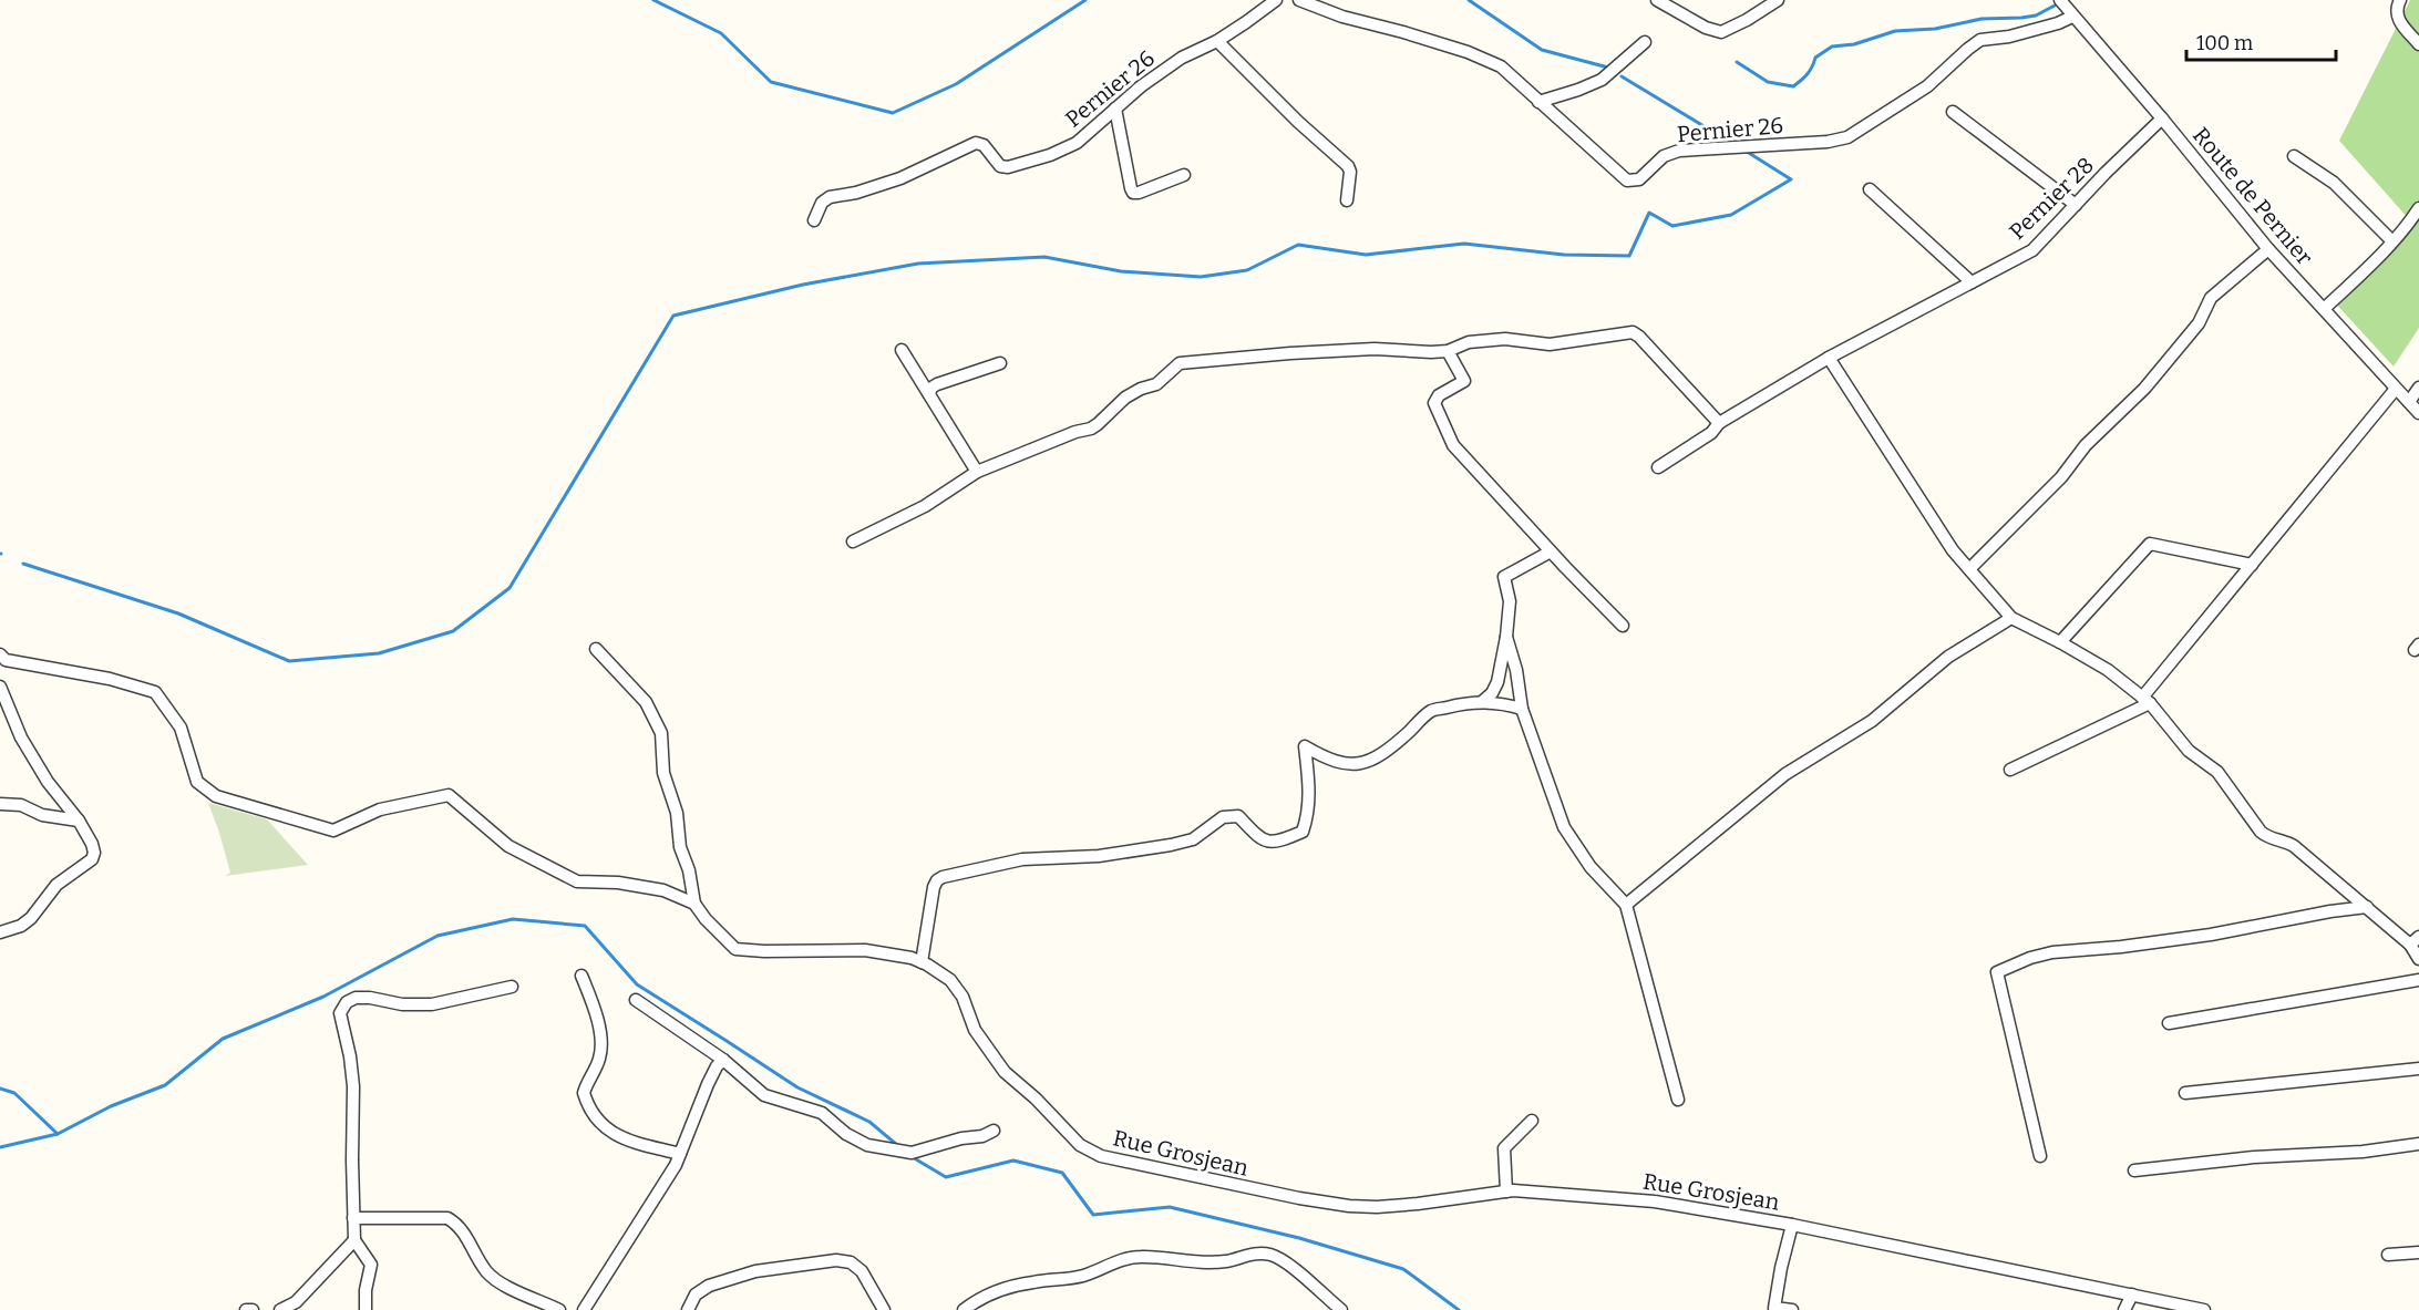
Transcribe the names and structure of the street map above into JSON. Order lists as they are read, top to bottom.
{
  "streets": {
    "street": [
      "Pernier 26",
      "Route de Pernier",
      "Pernier 28",
      "Rue Grosjean"
    ]
  },
  "crossings": [
    ["Pernier 26", "Route de Pernier"],
    ["Route de Pernier", "Pernier 28"]
  ],
  "scale_bar": "100 m"
}
